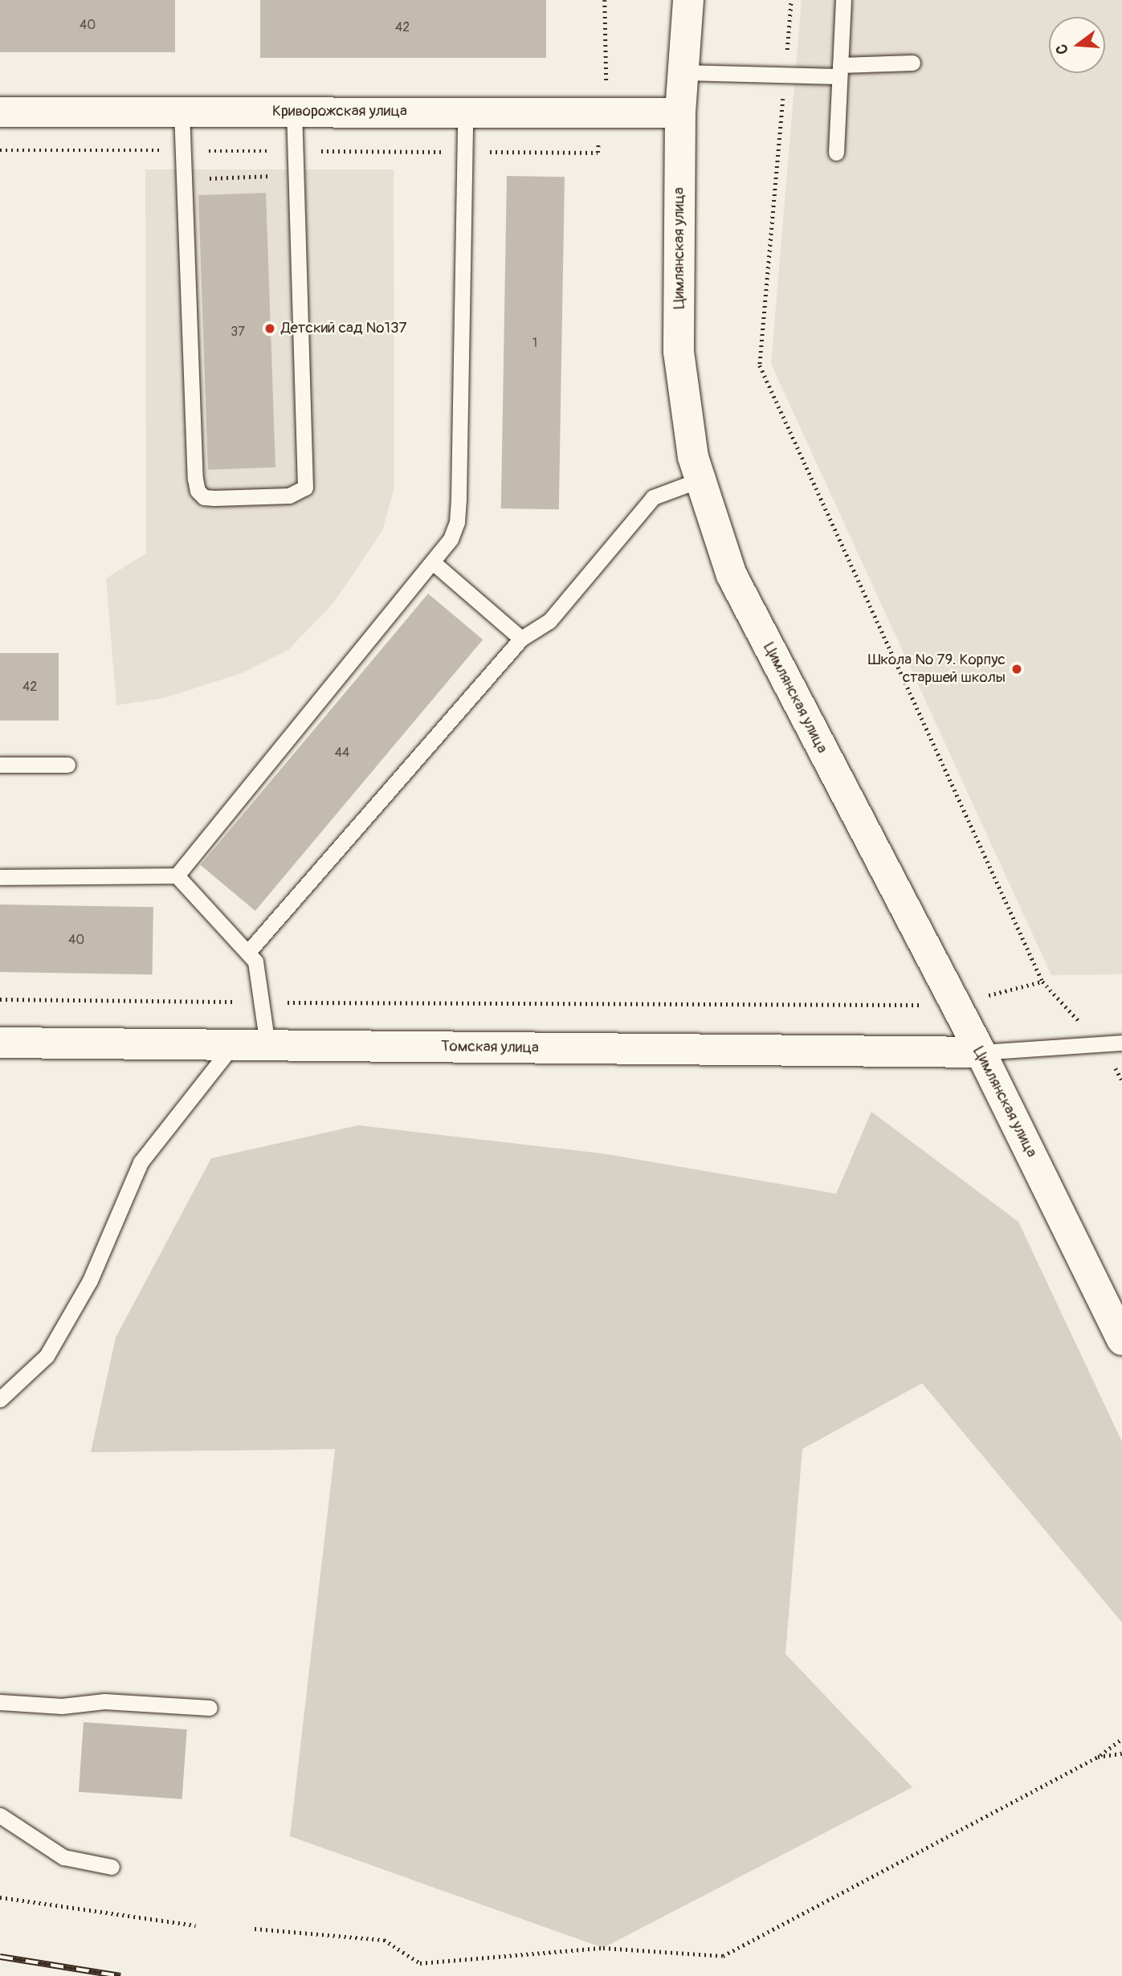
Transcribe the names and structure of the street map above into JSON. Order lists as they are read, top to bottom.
{
  "streets": {
    "main road": ["Цимлянская улица", "Томская улица"],
    "street": ["Криворожская улица"]
  },
  "crossings": [
    ["Криворожская улица", "Цимлянская улица"],
    ["Цимлянская улица", "Томская улица"]
  ],
  "places": ["Детский сад №137", "Школа № 79. Корпус старшей школы"],
  "house_numbers": [
    "40",
    "42",
    "37",
    "1",
    "42",
    "44",
    "40"
  ],
  "north": "left"
}
